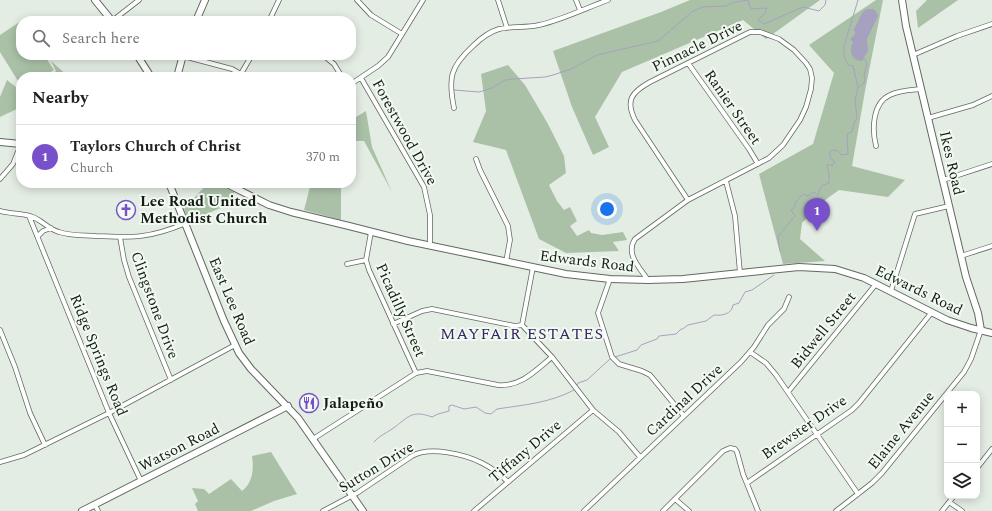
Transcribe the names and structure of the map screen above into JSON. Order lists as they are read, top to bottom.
{
  "streets": {
    "street": [
      "Pinnacle Drive",
      "Ranier Street",
      "Forestwood Drive",
      "Ikes Road",
      "Edwards Road",
      "East Lee Road",
      "Clingstone Drive",
      "Picadilly Street",
      "Bidwell Street",
      "Ridge Springs Road",
      "Cardinal Drive",
      "Brewster Drive",
      "Elaine Avenue",
      "Watson Road",
      "Tiffany Drive",
      "Sutton Drive"
    ]
  },
  "crossings": [
    ["Pinnacle Drive", "Ranier Street"],
    ["Pinnacle Drive", "Edwards Road"],
    ["Forestwood Drive", "Edwards Road"],
    ["Ikes Road", "Edwards Road"],
    ["Ikes Road", "Elaine Avenue"],
    ["Edwards Road", "Picadilly Street"],
    ["Edwards Road", "Bidwell Street"],
    ["Edwards Road", "Brewster Drive"],
    ["Edwards Road", "Elaine Avenue"],
    ["East Lee Road", "Watson Road"],
    ["East Lee Road", "Sutton Drive"],
    ["Ridge Springs Road", "Watson Road"],
    ["Tiffany Drive", "Sutton Drive"]
  ],
  "districts": ["MAYFAIR ESTATES"],
  "places": {
    "church": ["Lee Road United Methodist Church"],
    "restaurant": ["Jalapeño"]
  },
  "page": {
    "search": "Search here",
    "heading": "Nearby",
    "list": [
      {
        "mark": "1",
        "name": "Taylors Church of Christ",
        "note": "Church",
        "value": "370 m"
      }
    ],
    "pins": "1",
    "map_buttons": ["+", "−"]
  }
}
